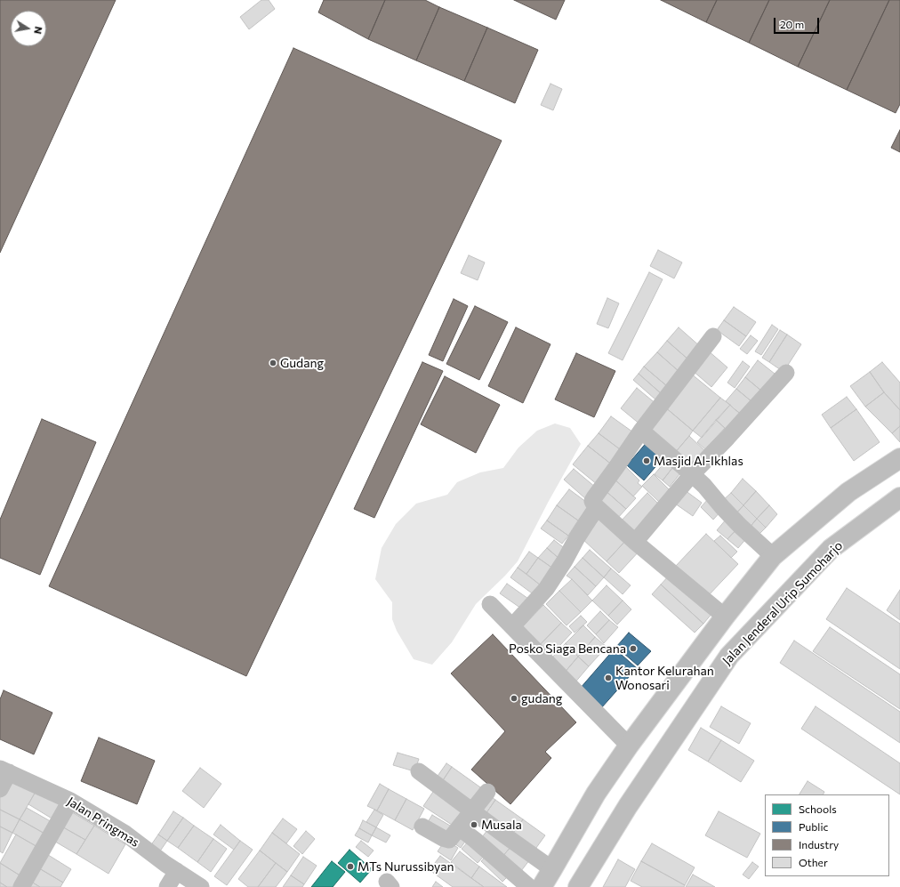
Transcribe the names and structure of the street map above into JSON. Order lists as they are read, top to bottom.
{
  "streets": {
    "highway": ["Jalan Jenderal Urip Sumoharjo"],
    "street": ["Jalan Pringmas"]
  },
  "places": [
    "Gudang",
    "Masjid Al-Ikhlas",
    "Posko Siaga Bencana",
    "Kantor Kelurahan Wonosari",
    "gudang",
    "Musala",
    "MTs Nurussibyan"
  ],
  "legend": [
    "Schools",
    "Public",
    "Industry",
    "Other"
  ],
  "scale_bar": "20 m",
  "north": "right"
}
